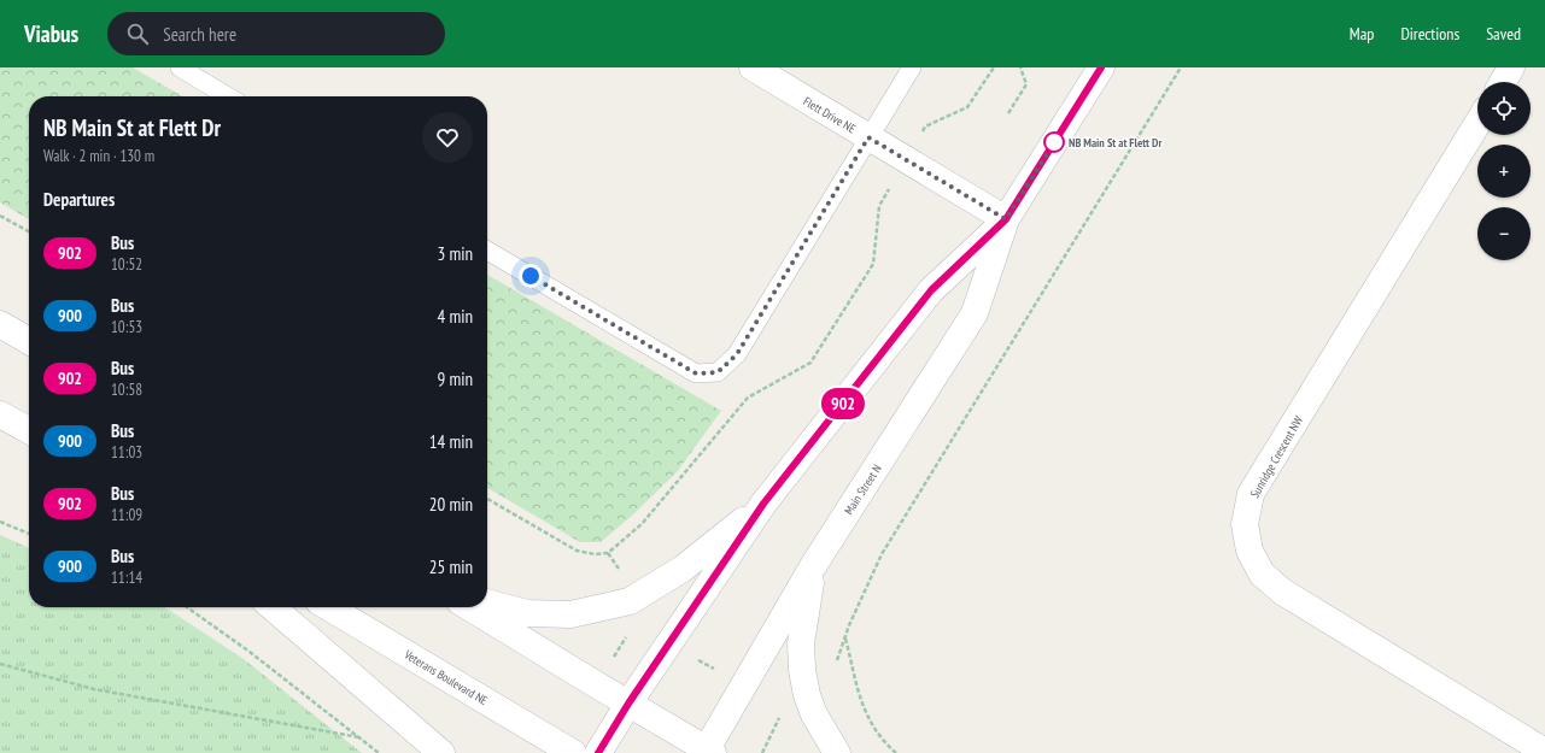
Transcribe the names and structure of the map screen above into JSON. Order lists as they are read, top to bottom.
{
  "streets": {
    "main road": [
      "Flett Drive NE",
      "Sunridge Crescent NW",
      "Main Street N",
      "Veterans Boulevard NE"
    ]
  },
  "crossings": [
    ["Flett Drive NE", "Main Street N"]
  ],
  "places": ["NB Main St at Flett Dr"],
  "lines": ["bus line 902"],
  "page": {
    "header": "Viabus",
    "search": "Search here",
    "nav": ["Map", "Directions", "Saved"],
    "on_map": "902",
    "map_buttons": ["+", "−"],
    "heading": [
      ["NB Main St at Flett Dr", "Walk · 2 min · 130 m"],
      "Departures"
    ],
    "list": [
      {
        "mark": "902",
        "name": "Bus",
        "note": "10:52",
        "value": "3 min"
      },
      {
        "mark": "900",
        "name": "Bus",
        "note": "10:53",
        "value": "4 min"
      },
      {
        "mark": "902",
        "name": "Bus",
        "note": "10:58",
        "value": "9 min"
      },
      {
        "mark": "900",
        "name": "Bus",
        "note": "11:03",
        "value": "14 min"
      },
      {
        "mark": "902",
        "name": "Bus",
        "note": "11:09",
        "value": "20 min"
      },
      {
        "mark": "900",
        "name": "Bus",
        "note": "11:14",
        "value": "25 min"
      }
    ]
  }
}
